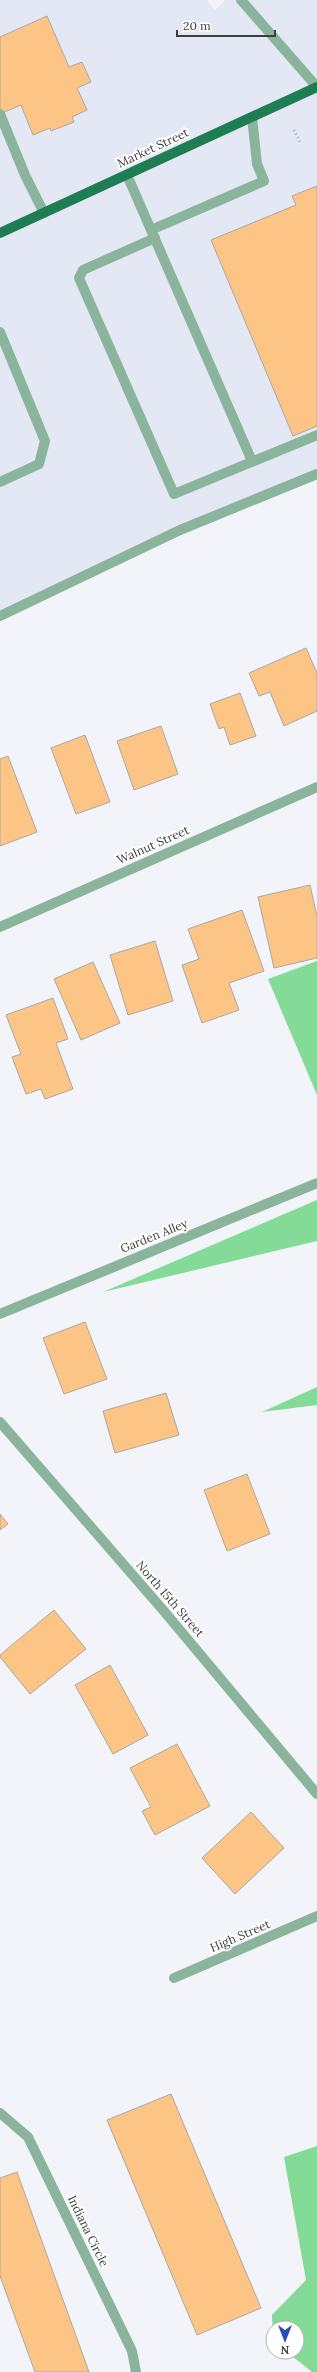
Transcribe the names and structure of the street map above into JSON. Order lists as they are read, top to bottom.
{
  "streets": {
    "main road": ["Market Street"],
    "street": [
      "Walnut Street",
      "Garden Alley",
      "North 15th Street",
      "High Street",
      "Indiana Circle"
    ]
  },
  "scale_bar": "20 m",
  "north": "bottom"
}
